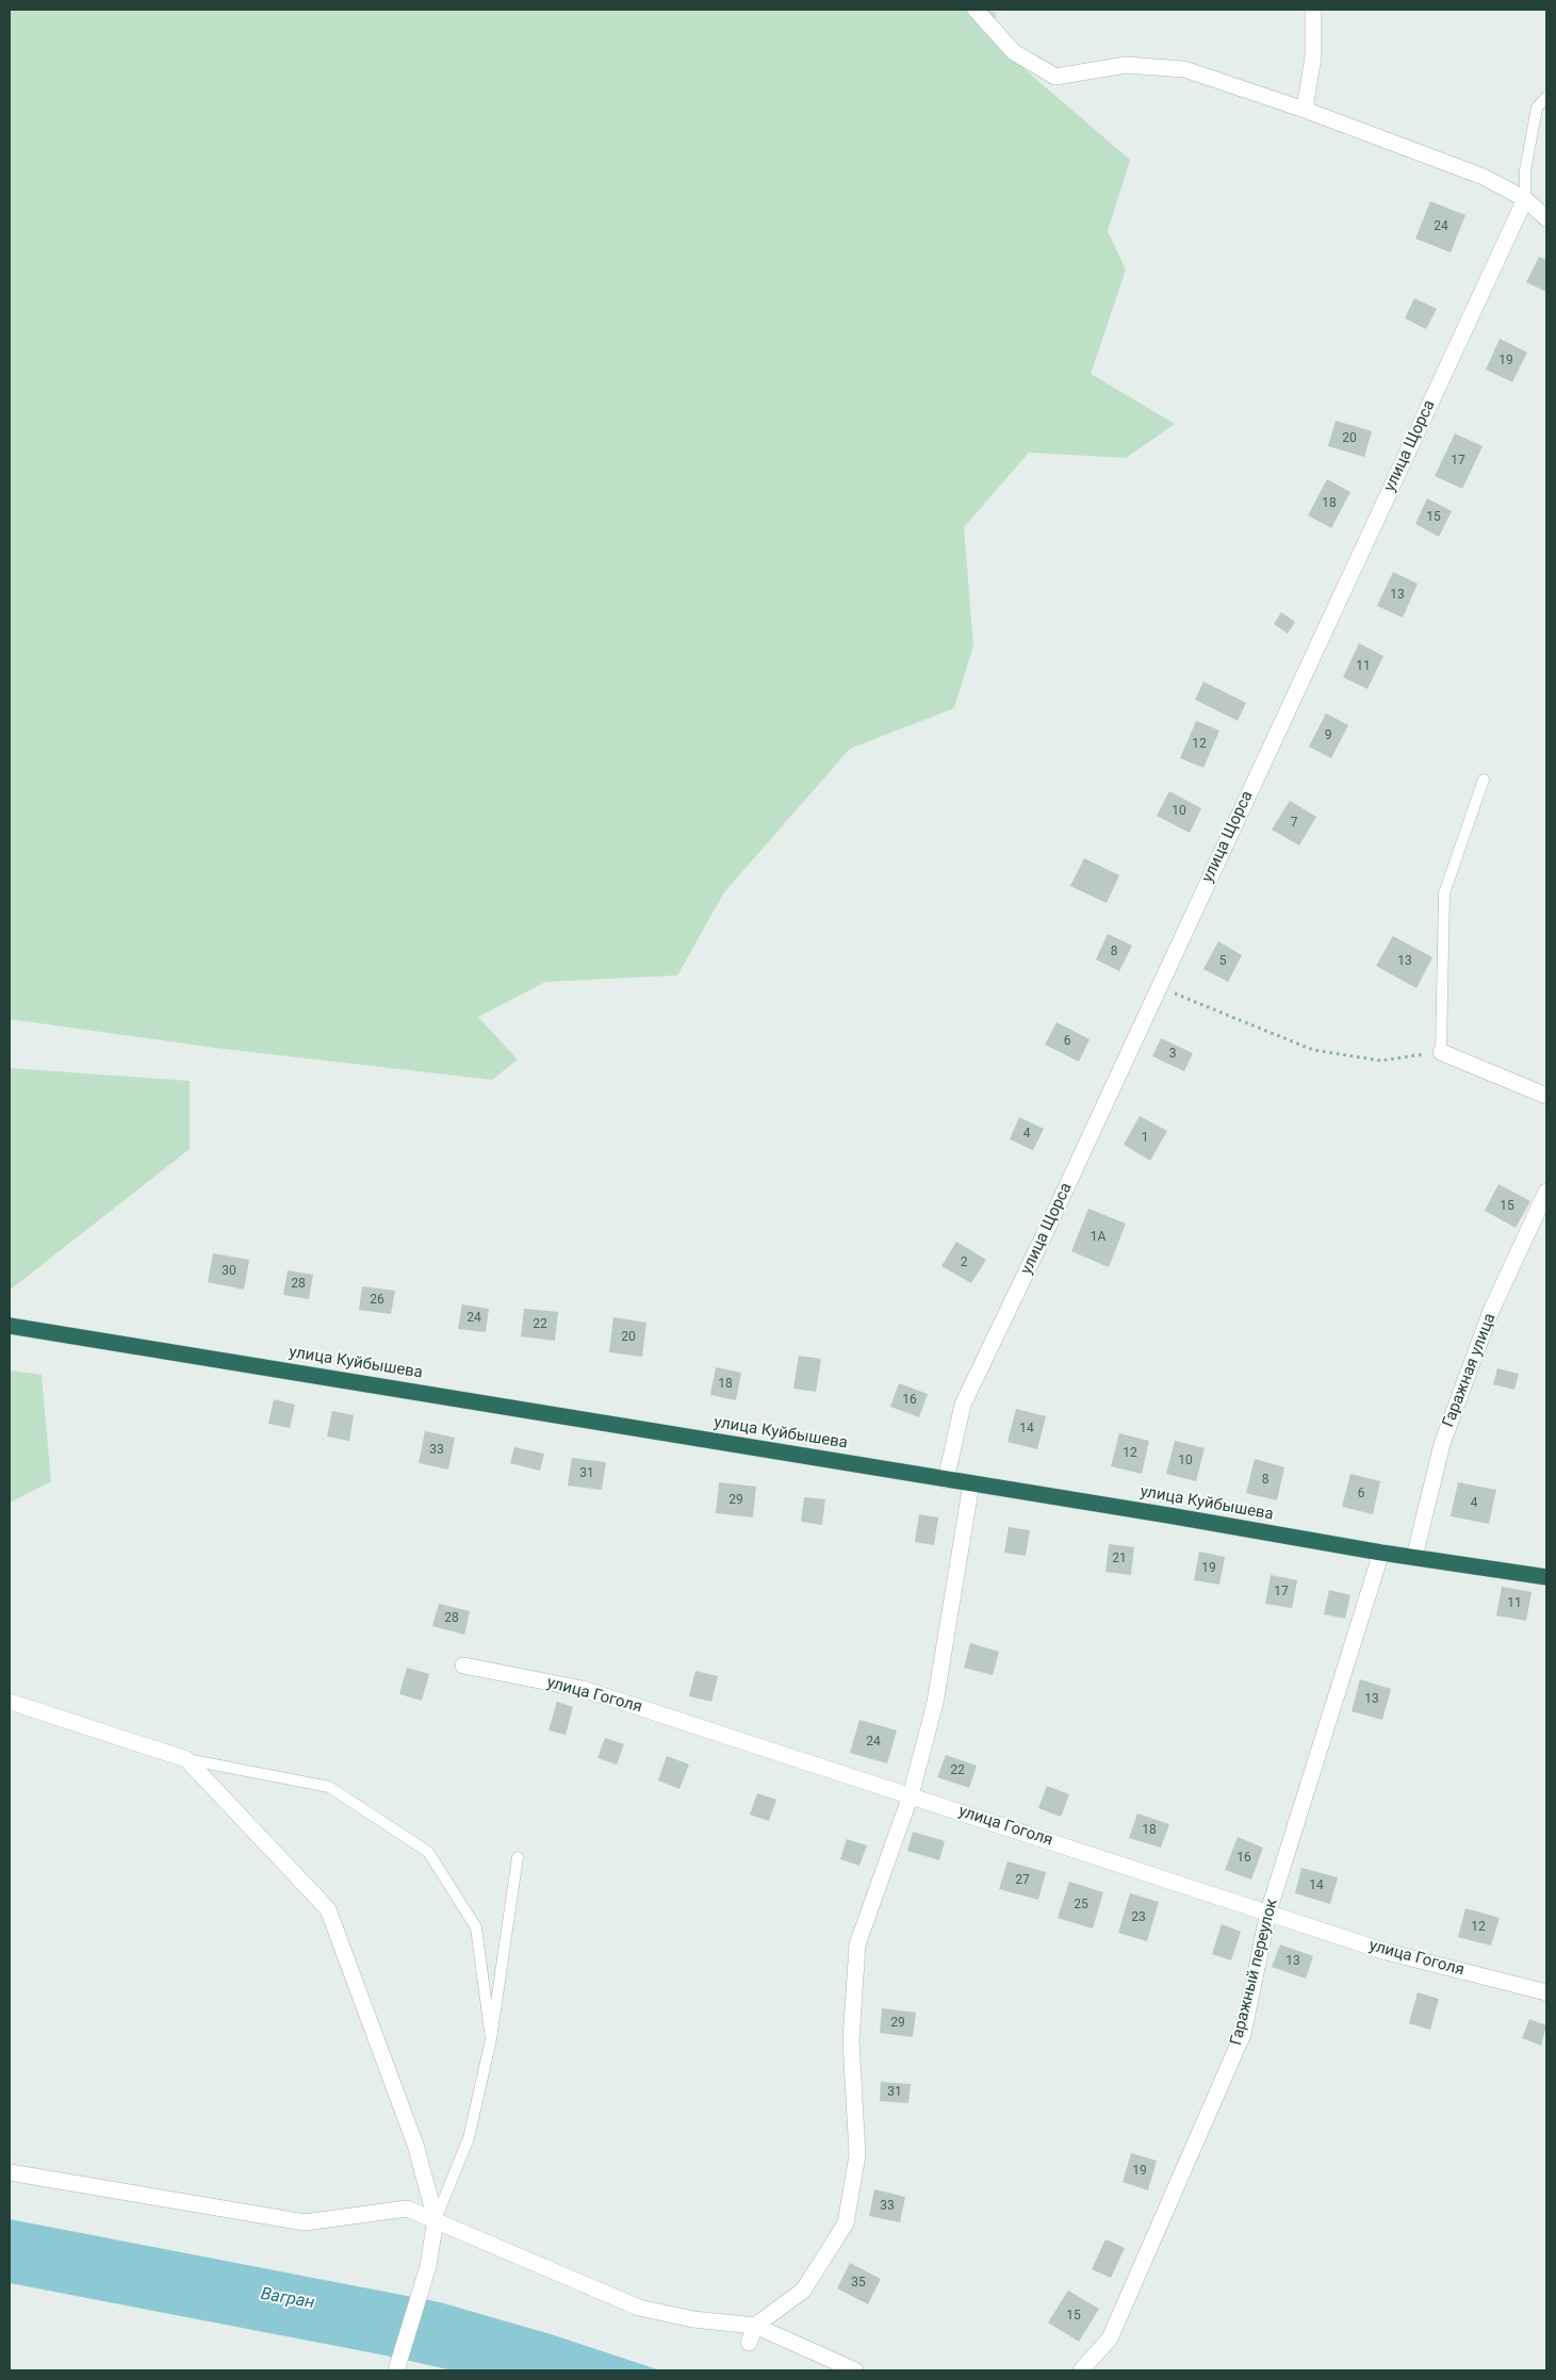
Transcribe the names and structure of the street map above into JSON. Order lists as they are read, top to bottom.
{
  "streets": {
    "highway": ["улица Куйбышева"],
    "street": [
      "улица Щорса",
      "Гаражная улица",
      "улица Гоголя",
      "Гаражный переулок"
    ]
  },
  "crossings": [
    ["улица Щорса", "улица Куйбышева"],
    ["улица Куйбышева", "Гаражная улица"],
    ["улица Куйбышева", "Гаражный переулок"],
    ["улица Гоголя", "Гаражный переулок"]
  ],
  "water": ["Вагран"],
  "house_numbers": [
    "24",
    "19",
    "20",
    "17",
    "18",
    "15",
    "13",
    "11",
    "9",
    "12",
    "10",
    "7",
    "8",
    "5",
    "13",
    "6",
    "3",
    "4",
    "1",
    "15",
    "1А",
    "2",
    "30",
    "28",
    "26",
    "24",
    "22",
    "20",
    "18",
    "16",
    "14",
    "33",
    "12",
    "10",
    "31",
    "8",
    "6",
    "29",
    "4",
    "21",
    "19",
    "17",
    "11",
    "28",
    "13",
    "24",
    "22",
    "18",
    "16",
    "27",
    "14",
    "25",
    "23",
    "12",
    "13",
    "29",
    "31",
    "19",
    "33",
    "35",
    "15"
  ]
}
